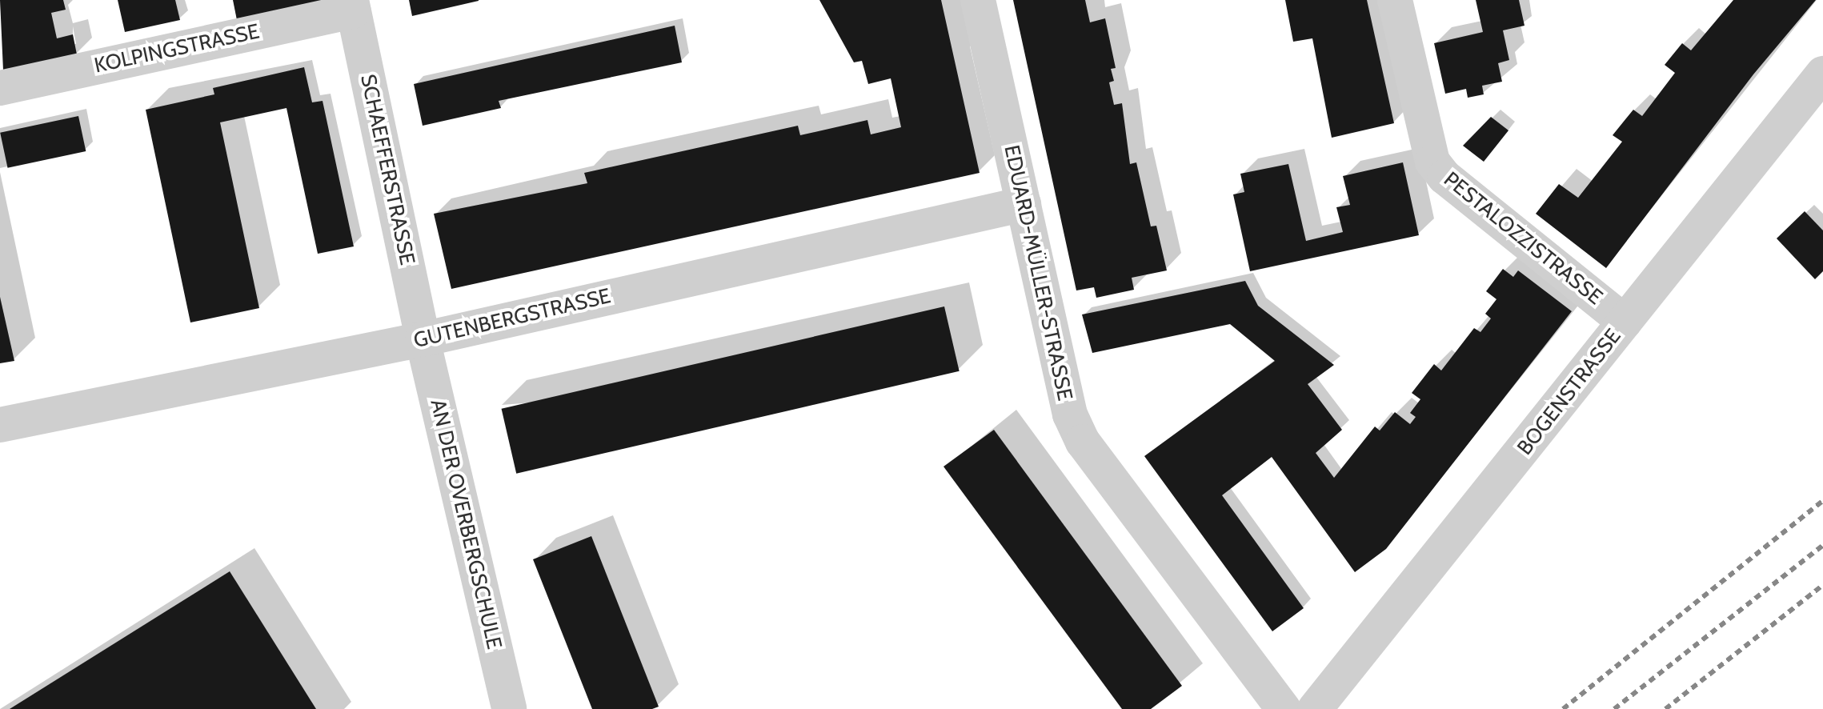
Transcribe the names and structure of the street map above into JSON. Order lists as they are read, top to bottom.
{
  "streets": {
    "street": [
      "KOLPINGSTRASSE",
      "SCHAEFFERSTRASSE",
      "PESTALOZZISTRASSE",
      "EDUARD-MÜLLER-STRASSE",
      "GUTENBERGSTRASSE",
      "BOGENSTRASSE",
      "AN DER OVERBERGSCHULE"
    ]
  },
  "crossings": [
    ["KOLPINGSTRASSE", "SCHAEFFERSTRASSE"],
    ["SCHAEFFERSTRASSE", "GUTENBERGSTRASSE"],
    ["SCHAEFFERSTRASSE", "AN DER OVERBERGSCHULE"],
    ["PESTALOZZISTRASSE", "BOGENSTRASSE"],
    ["EDUARD-MÜLLER-STRASSE", "GUTENBERGSTRASSE"],
    ["GUTENBERGSTRASSE", "AN DER OVERBERGSCHULE"]
  ]
}
